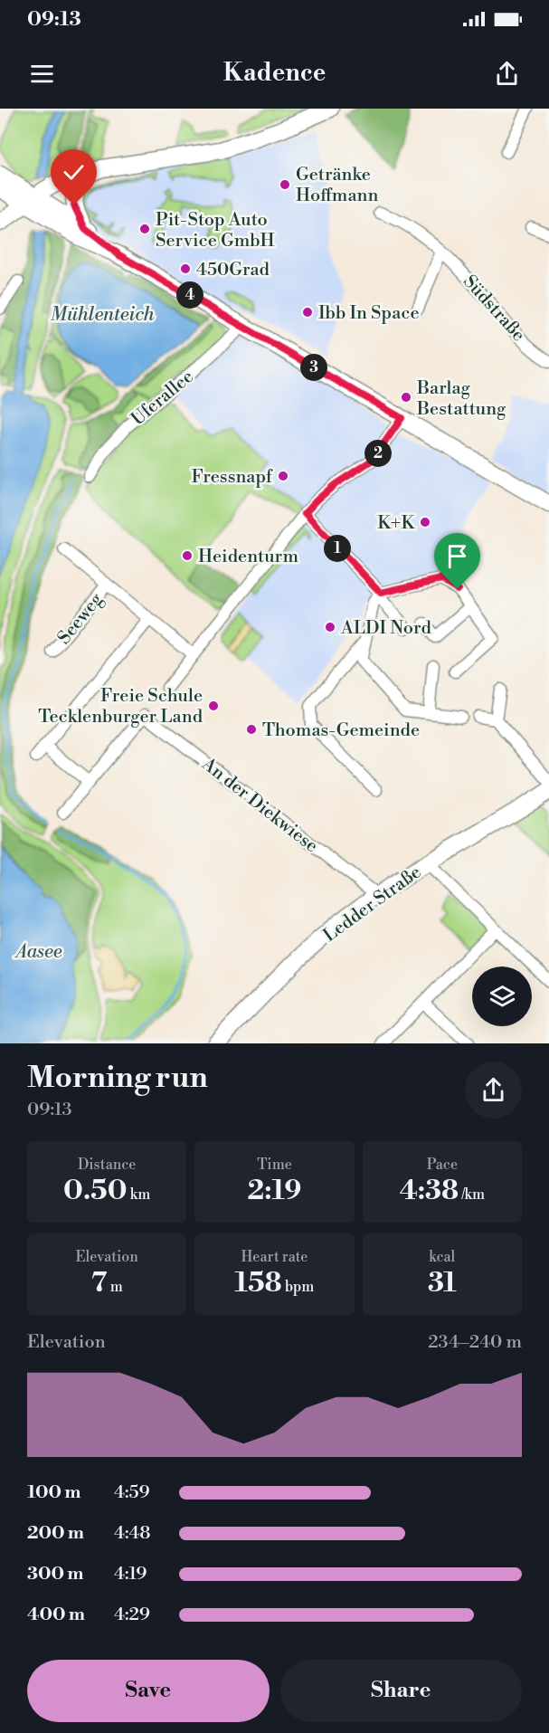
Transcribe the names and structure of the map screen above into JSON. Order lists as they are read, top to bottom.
{
  "streets": {
    "main road": ["Ledder Straße"],
    "street": [
      "Südstraße",
      "Uferallee",
      "Seeweg",
      "An der Diekwiese"
    ]
  },
  "crossings": [
    ["An der Diekwiese", "Ledder Straße"]
  ],
  "water": ["Mühlenteich", "Aasee"],
  "places": [
    "Getränke Hoffmann",
    "Pit-Stop Auto Service GmbH",
    "450Grad",
    "Ibb In Space",
    "Barlag Bestattung",
    "Fressnapf",
    "K+K",
    "Heidenturm",
    "ALDI Nord",
    "Freie Schule Tecklenburger Land",
    "Thomas-Gemeinde"
  ],
  "page": {
    "status": "09:13",
    "header": "Kadence",
    "pins": [
      "4",
      "3",
      "2",
      "1"
    ],
    "heading": ["Morning run", "09:13"],
    "stats": [
      ["Distance", "0.50 km"],
      ["Time", "2:19"],
      ["Pace", "4:38 /km"],
      ["Elevation", "7 m"],
      ["Heart rate", "158 bpm"],
      ["kcal", "31"]
    ],
    "chart": ["Elevation", "234–240 m"],
    "list": [
      {
        "name": "100 m",
        "note": "4:59"
      },
      {
        "name": "200 m",
        "note": "4:48"
      },
      {
        "name": "300 m",
        "note": "4:19"
      },
      {
        "name": "400 m",
        "note": "4:29"
      }
    ],
    "buttons": ["Save", "Share"]
  }
}
